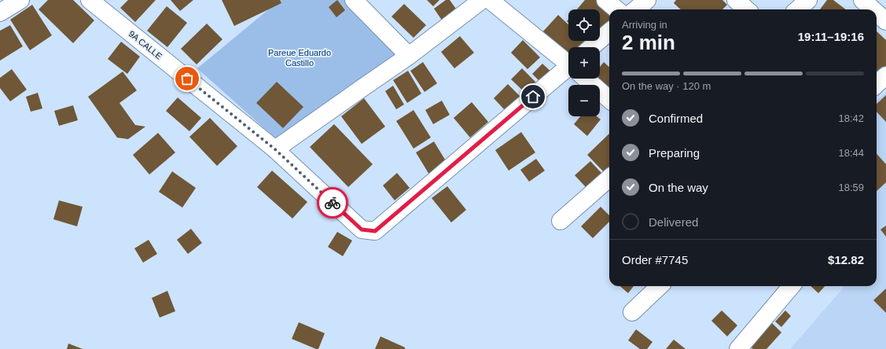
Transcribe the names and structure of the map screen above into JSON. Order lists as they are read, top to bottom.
{
  "streets": {
    "street": ["9A CALLE"]
  },
  "parks": ["Pareue Eduardo Castillo"],
  "page": {
    "map_buttons": ["+", "−"],
    "heading": ["2 min", "Arriving in", "19:11–19:16"],
    "panel": ["Order #7745", "$12.82"],
    "bar": "On the way · 120 m",
    "list": [
      ["Confirmed", "18:42"],
      ["Preparing", "18:44"],
      ["On the way", "18:59"],
      "Delivered"
    ]
  }
}
